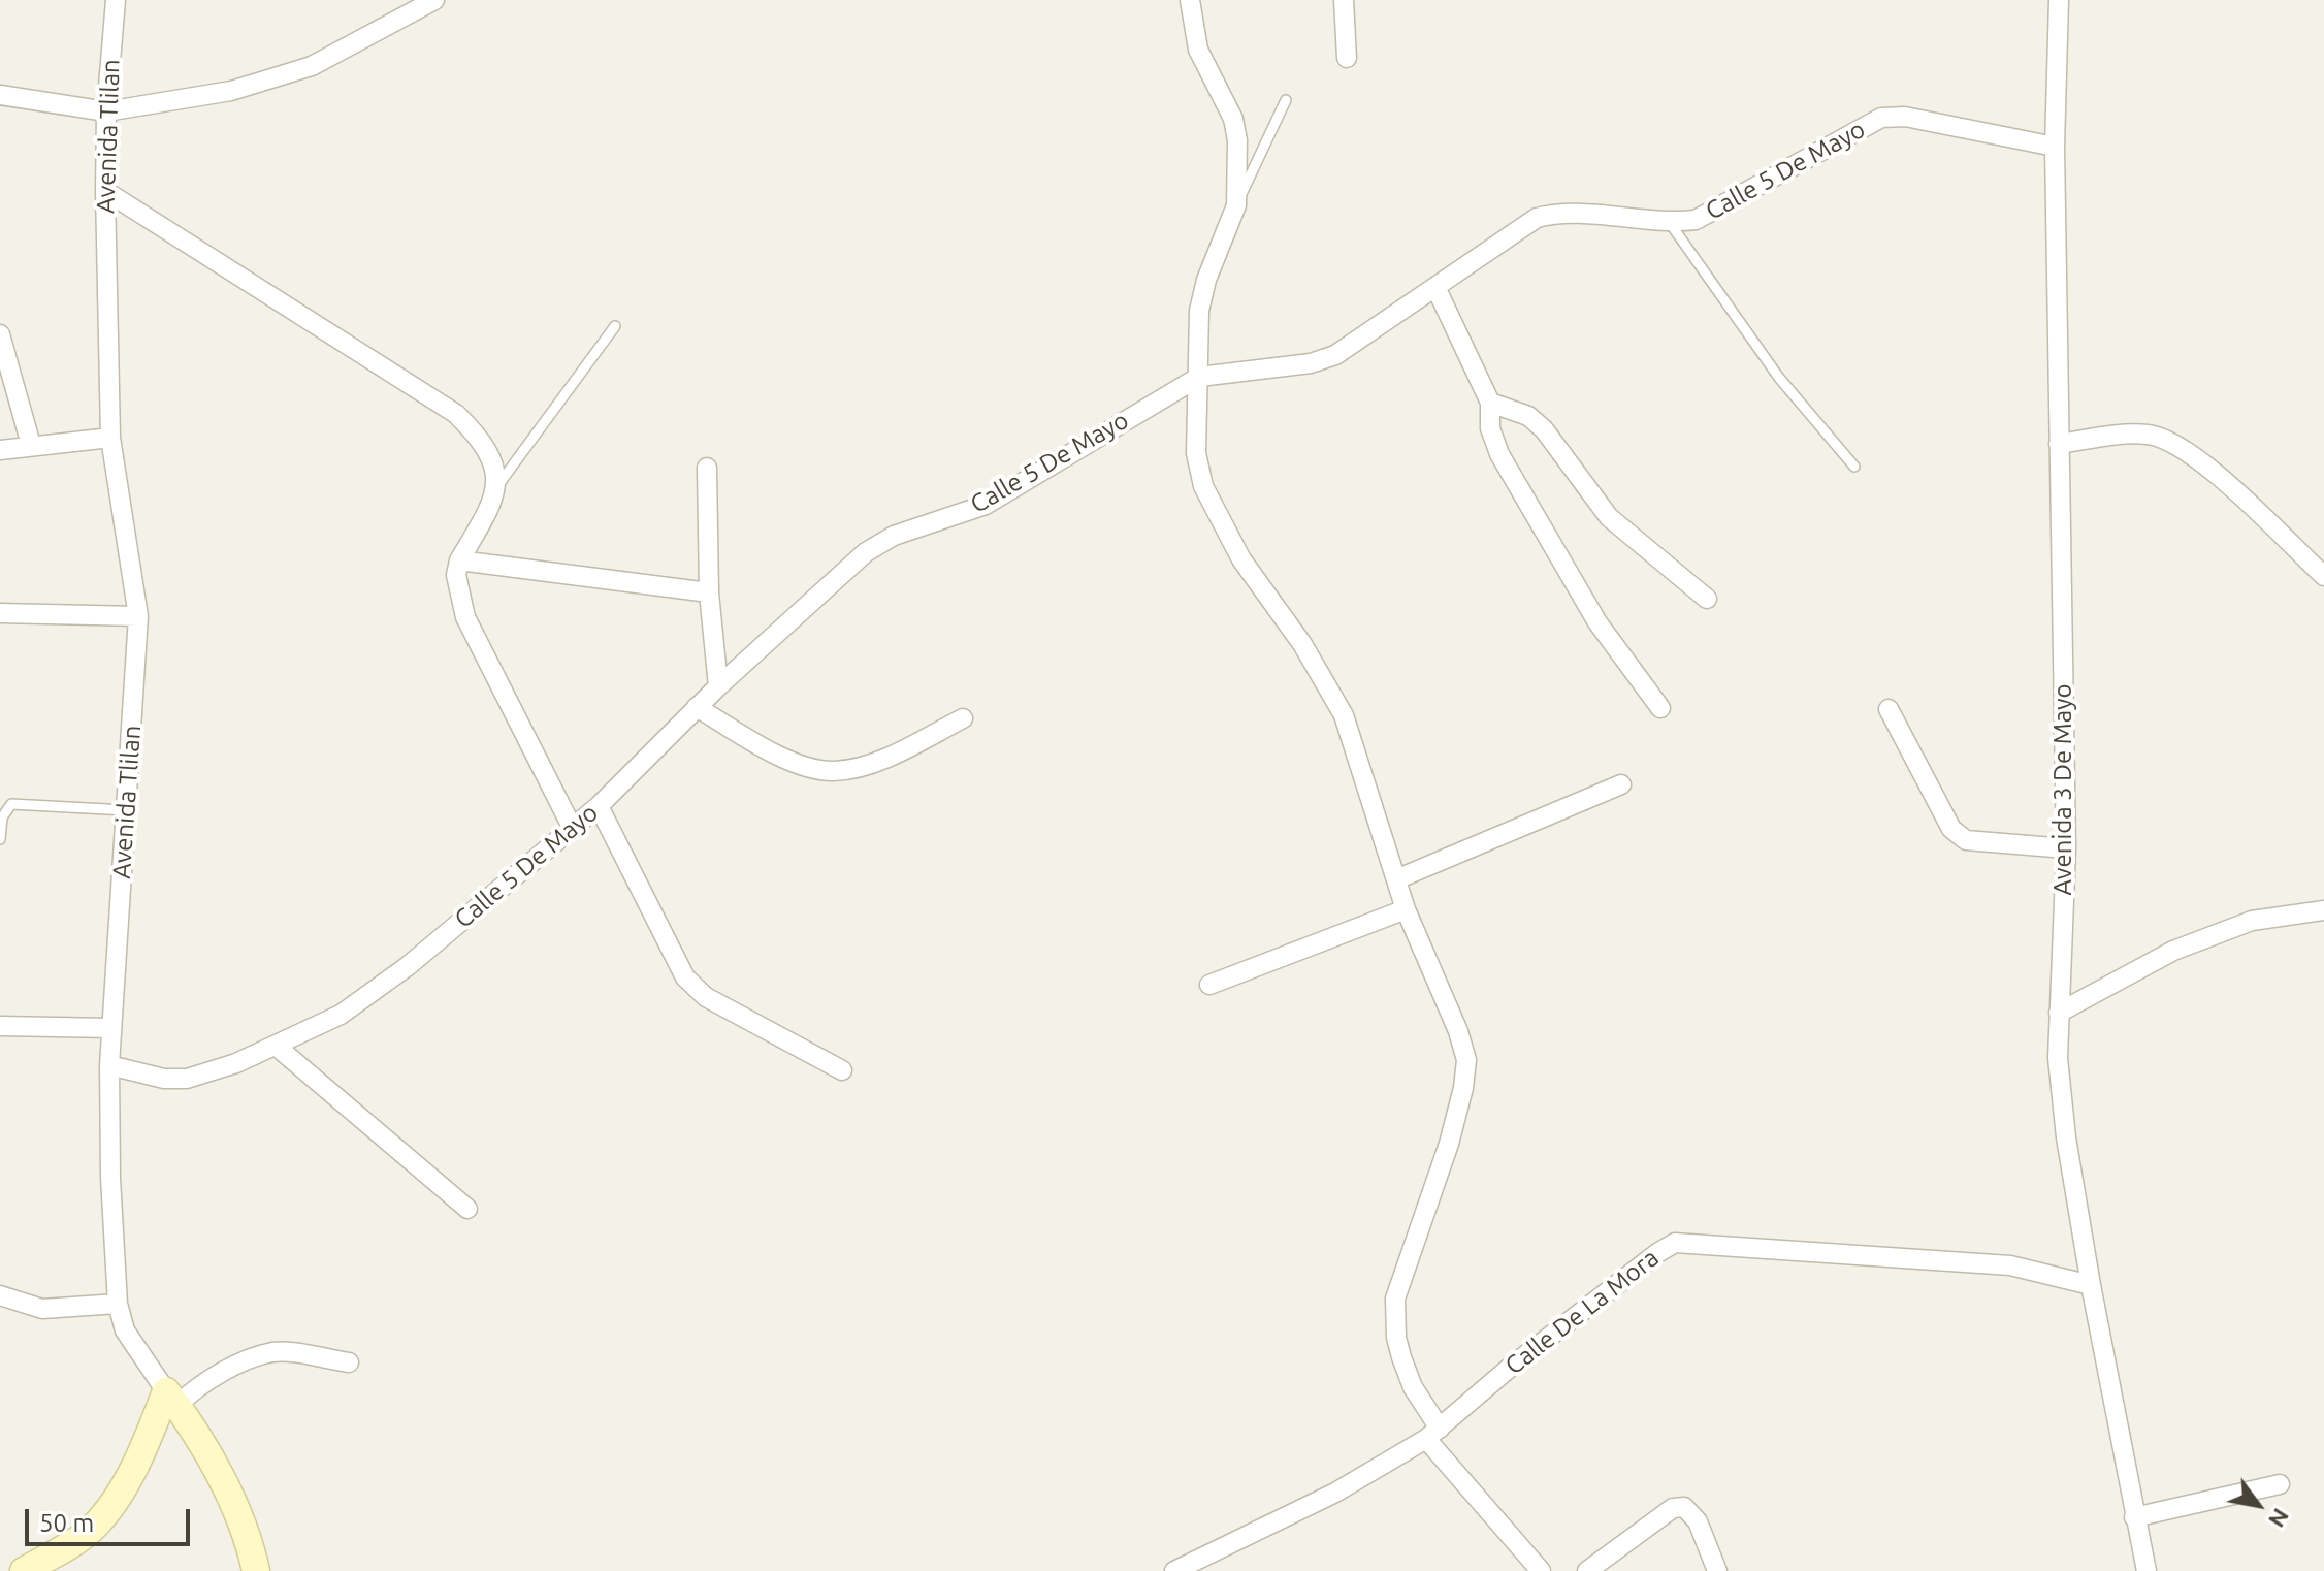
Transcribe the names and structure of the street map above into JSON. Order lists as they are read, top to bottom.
{
  "streets": {
    "main road": ["Avenida Tlilan"],
    "street": ["Calle 5 De Mayo", "Avenida 3 De Mayo", "Calle De La Mora"]
  },
  "crossings": [
    ["Avenida Tlilan", "Calle 5 De Mayo"],
    ["Calle 5 De Mayo", "Avenida 3 De Mayo"],
    ["Avenida 3 De Mayo", "Calle De La Mora"]
  ],
  "scale_bar": "50 m",
  "north": "bottom right"
}
